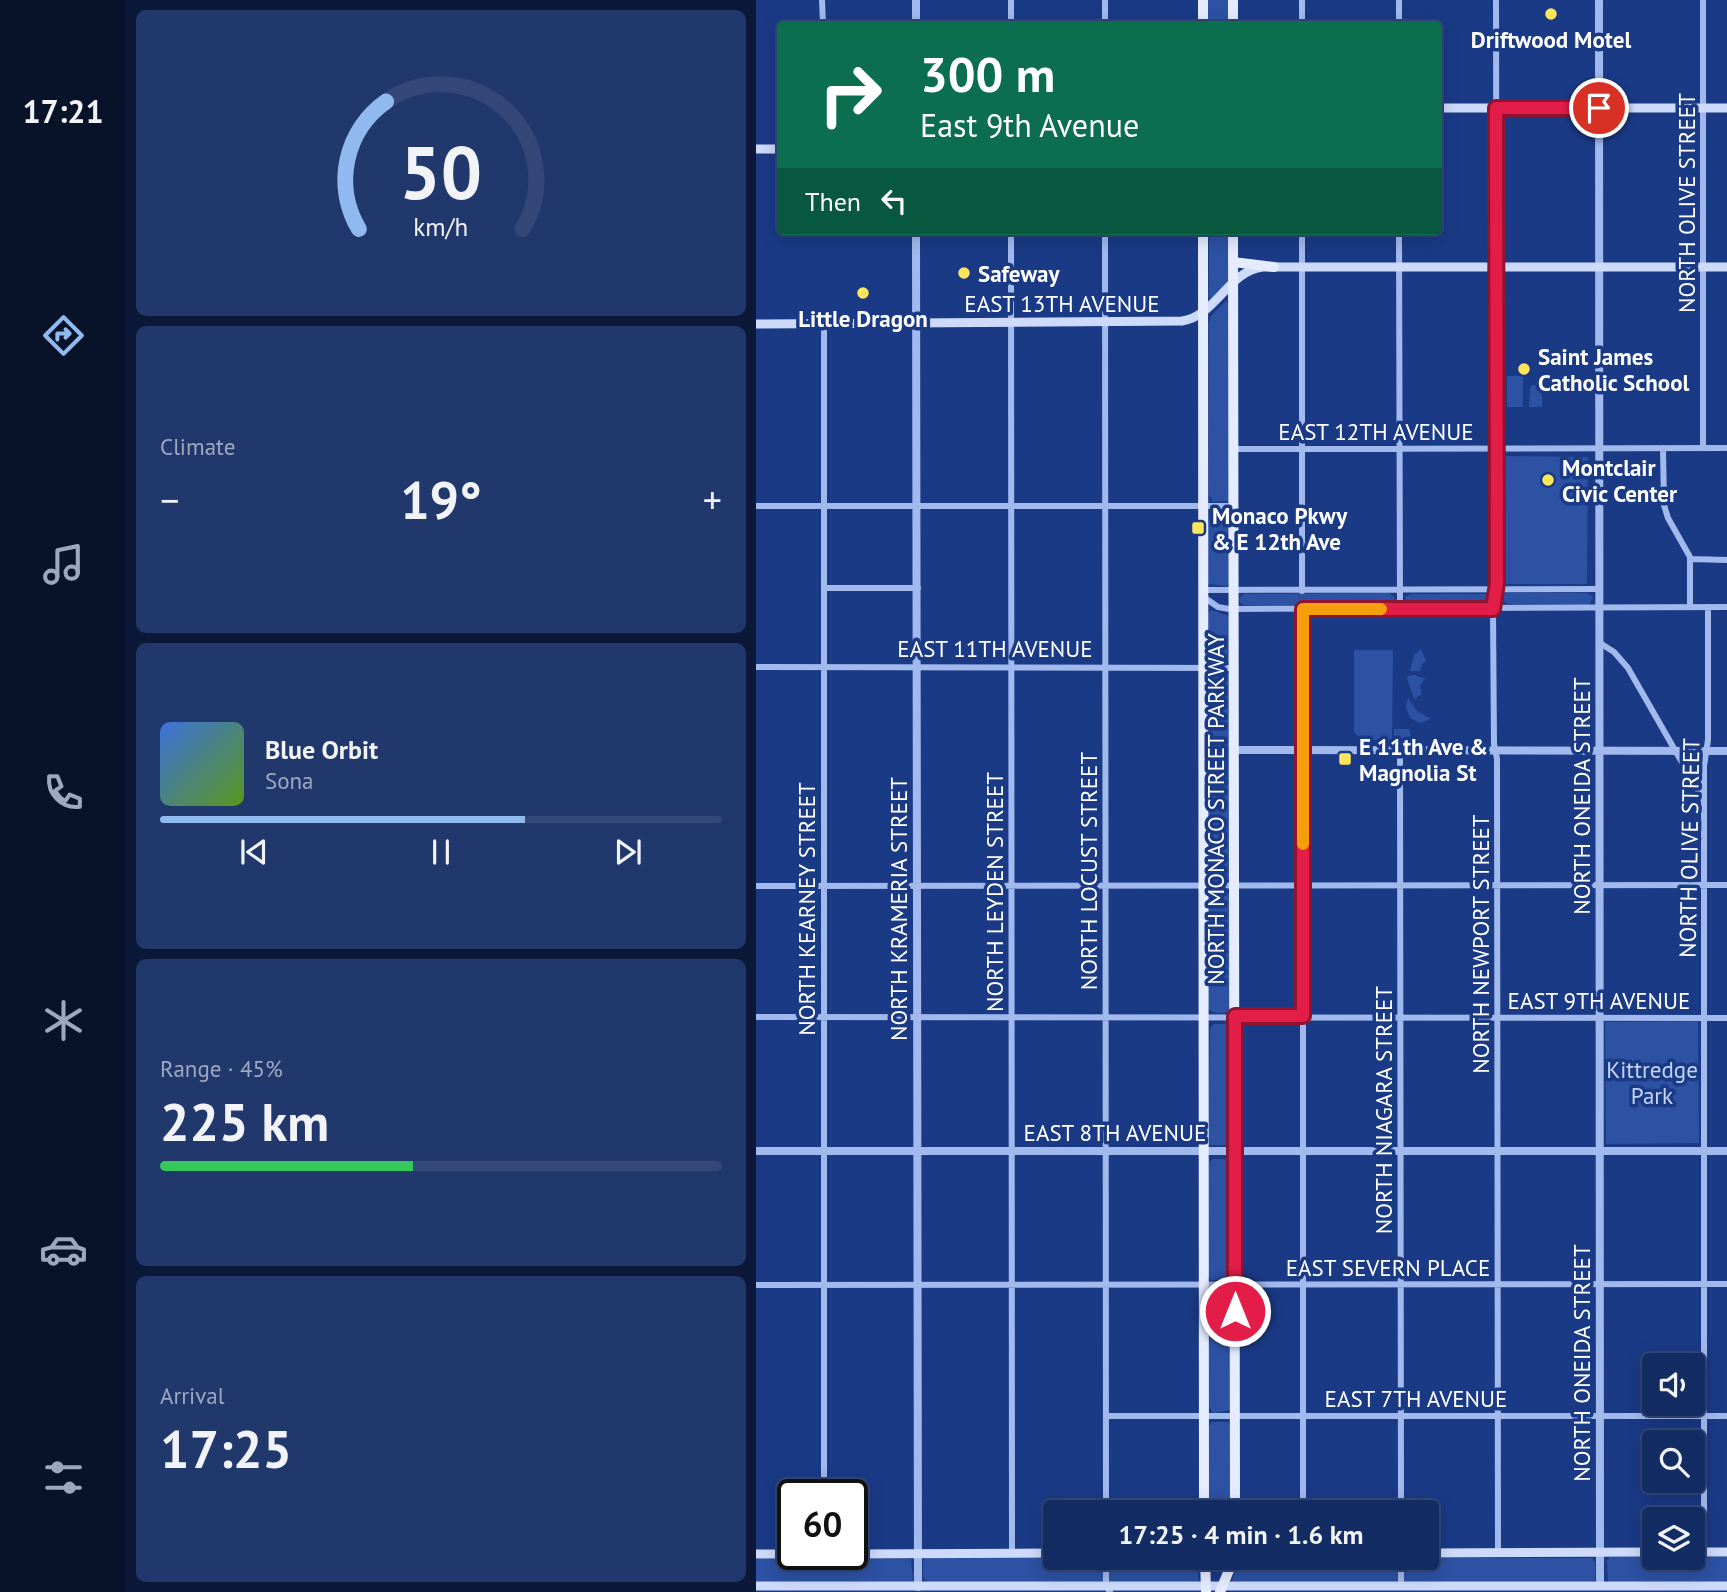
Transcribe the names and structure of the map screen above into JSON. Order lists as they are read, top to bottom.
{
  "streets": {
    "main road": ["EAST 13TH AVENUE", "NORTH MONACO STREET PARKWAY"],
    "street": [
      "NORTH OLIVE STREET",
      "EAST 12TH AVENUE",
      "EAST 11TH AVENUE",
      "NORTH ONEIDA STREET",
      "NORTH LOCUST STREET",
      "NORTH LEYDEN STREET",
      "NORTH KEARNEY STREET",
      "NORTH KRAMERIA STREET",
      "NORTH NEWPORT STREET",
      "EAST 9TH AVENUE",
      "NORTH NIAGARA STREET",
      "EAST 8TH AVENUE",
      "EAST SEVERN PLACE",
      "EAST 7TH AVENUE"
    ]
  },
  "crossings": [
    ["NORTH OLIVE STREET", "EAST 13TH AVENUE"],
    ["NORTH OLIVE STREET", "EAST 12TH AVENUE"],
    ["NORTH OLIVE STREET", "EAST 9TH AVENUE"],
    ["NORTH OLIVE STREET", "EAST 8TH AVENUE"],
    ["NORTH OLIVE STREET", "EAST SEVERN PLACE"],
    ["EAST 13TH AVENUE", "NORTH ONEIDA STREET"],
    ["EAST 13TH AVENUE", "NORTH MONACO STREET PARKWAY"],
    ["EAST 13TH AVENUE", "NORTH LOCUST STREET"],
    ["EAST 13TH AVENUE", "NORTH LEYDEN STREET"],
    ["EAST 13TH AVENUE", "NORTH KEARNEY STREET"],
    ["EAST 13TH AVENUE", "NORTH KRAMERIA STREET"],
    ["EAST 13TH AVENUE", "NORTH NEWPORT STREET"],
    ["EAST 12TH AVENUE", "NORTH ONEIDA STREET"],
    ["EAST 12TH AVENUE", "NORTH MONACO STREET PARKWAY"],
    ["EAST 12TH AVENUE", "NORTH NEWPORT STREET"],
    ["EAST 11TH AVENUE", "NORTH MONACO STREET PARKWAY"],
    ["EAST 11TH AVENUE", "NORTH LOCUST STREET"],
    ["EAST 11TH AVENUE", "NORTH LEYDEN STREET"],
    ["EAST 11TH AVENUE", "NORTH KEARNEY STREET"],
    ["EAST 11TH AVENUE", "NORTH KRAMERIA STREET"],
    ["NORTH ONEIDA STREET", "EAST 9TH AVENUE"],
    ["NORTH ONEIDA STREET", "EAST 8TH AVENUE"],
    ["NORTH ONEIDA STREET", "EAST SEVERN PLACE"],
    ["NORTH ONEIDA STREET", "EAST 7TH AVENUE"],
    ["NORTH MONACO STREET PARKWAY", "EAST 9TH AVENUE"],
    ["NORTH MONACO STREET PARKWAY", "EAST 8TH AVENUE"],
    ["NORTH MONACO STREET PARKWAY", "EAST SEVERN PLACE"],
    ["NORTH MONACO STREET PARKWAY", "EAST 7TH AVENUE"],
    ["NORTH LOCUST STREET", "EAST 9TH AVENUE"],
    ["NORTH LOCUST STREET", "EAST 8TH AVENUE"],
    ["NORTH LOCUST STREET", "EAST SEVERN PLACE"],
    ["NORTH LOCUST STREET", "EAST 7TH AVENUE"],
    ["NORTH LEYDEN STREET", "EAST 9TH AVENUE"],
    ["NORTH LEYDEN STREET", "EAST 8TH AVENUE"],
    ["NORTH LEYDEN STREET", "EAST SEVERN PLACE"],
    ["NORTH KEARNEY STREET", "EAST 9TH AVENUE"],
    ["NORTH KEARNEY STREET", "EAST 8TH AVENUE"],
    ["NORTH KEARNEY STREET", "EAST SEVERN PLACE"],
    ["NORTH KRAMERIA STREET", "EAST 9TH AVENUE"],
    ["NORTH KRAMERIA STREET", "EAST 8TH AVENUE"],
    ["NORTH KRAMERIA STREET", "EAST SEVERN PLACE"],
    ["NORTH NEWPORT STREET", "EAST 9TH AVENUE"],
    ["NORTH NEWPORT STREET", "EAST 8TH AVENUE"],
    ["NORTH NEWPORT STREET", "EAST SEVERN PLACE"],
    ["NORTH NEWPORT STREET", "EAST 7TH AVENUE"],
    ["EAST 9TH AVENUE", "NORTH NIAGARA STREET"],
    ["NORTH NIAGARA STREET", "EAST 8TH AVENUE"],
    ["NORTH NIAGARA STREET", "EAST SEVERN PLACE"],
    ["NORTH NIAGARA STREET", "EAST 7TH AVENUE"]
  ],
  "parks": ["Kittredge Park"],
  "places": {
    "other": [
      "Driftwood Motel",
      "Safeway",
      "Little Dragon",
      "Saint James Catholic School",
      "Montclair Civic Center"
    ],
    "transit": ["Monaco Pkwy & E 12th Ave", "E 11th Ave & Magnolia St"]
  },
  "page": {
    "tabs": "17:21",
    "turn": ["300 m", "East 9th Avenue"],
    "then": "Then",
    "tile": [
      "Climate",
      ["Range · 45%", "225 km"],
      ["Arrival", "17:25"]
    ],
    "heat": ["−", "19°", "+"],
    "song": ["Blue Orbit", "Sona"],
    "limit": "60",
    "trip": "17:25 · 4 min · 1.6 km",
    "gauge": ["50", "km/h"]
  }
}
